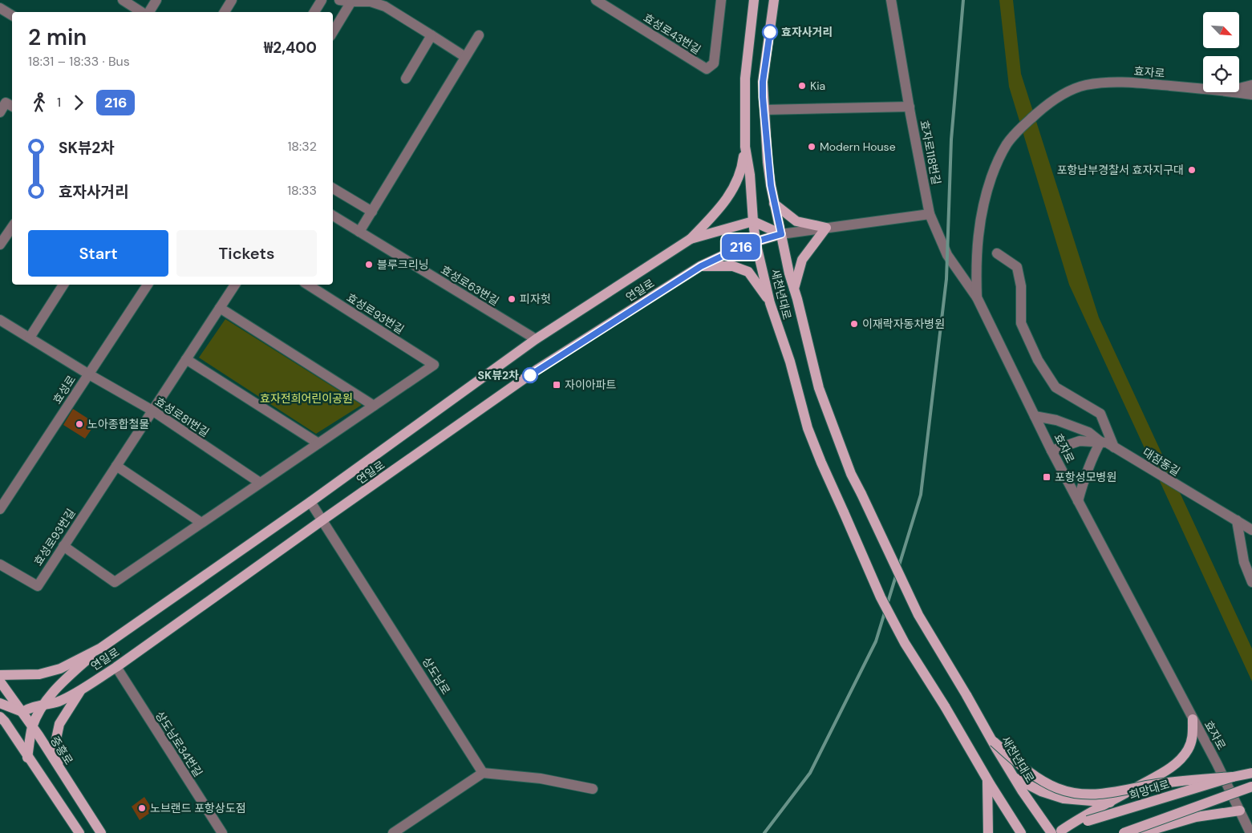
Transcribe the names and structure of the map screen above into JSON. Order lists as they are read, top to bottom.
{
  "streets": {
    "main road": [
      "연일로",
      "새천년대로",
      "중흥로",
      "희망대로"
    ],
    "street": [
      "효성로43번길",
      "효자로",
      "효자로118번길",
      "효성로63번길",
      "효성로93번길",
      "효성로",
      "효성로81번길",
      "대잠동길",
      "상도남로",
      "상도남로34번길"
    ]
  },
  "crossings": [
    ["효자로", "효자로118번길"],
    ["효자로", "대잠동길"],
    ["효성로63번길", "연일로"],
    ["연일로", "새천년대로"],
    ["연일로", "상도남로"],
    ["연일로", "상도남로34번길"],
    ["연일로", "중흥로"],
    ["새천년대로", "희망대로"],
    ["효성로93번길", "효성로81번길"],
    ["효성로", "효성로81번길"]
  ],
  "parks": ["효자전희어린이공원"],
  "places": {
    "other": [
      "효자사거리",
      "Kia",
      "Modern House",
      "포항남부경찰서 효자지구대",
      "블루크리닝",
      "피자헛",
      "이재락자동차병원",
      "SK뷰2차",
      "노아종합철물",
      "노브랜드 포항상도점"
    ],
    "transit": ["자이아파트", "포항성모병원"]
  },
  "lines": ["bus line 216"],
  "north": "bottom right",
  "page": {
    "on_map": "216",
    "heading": ["2 min", "18:31 – 18:33 · Bus", "₩2,400"],
    "legs": ["1", "216"],
    "list": [
      {
        "name": "SK뷰2차",
        "value": "18:32"
      },
      {
        "name": "효자사거리",
        "value": "18:33"
      }
    ],
    "buttons": ["Start", "Tickets"]
  }
}
